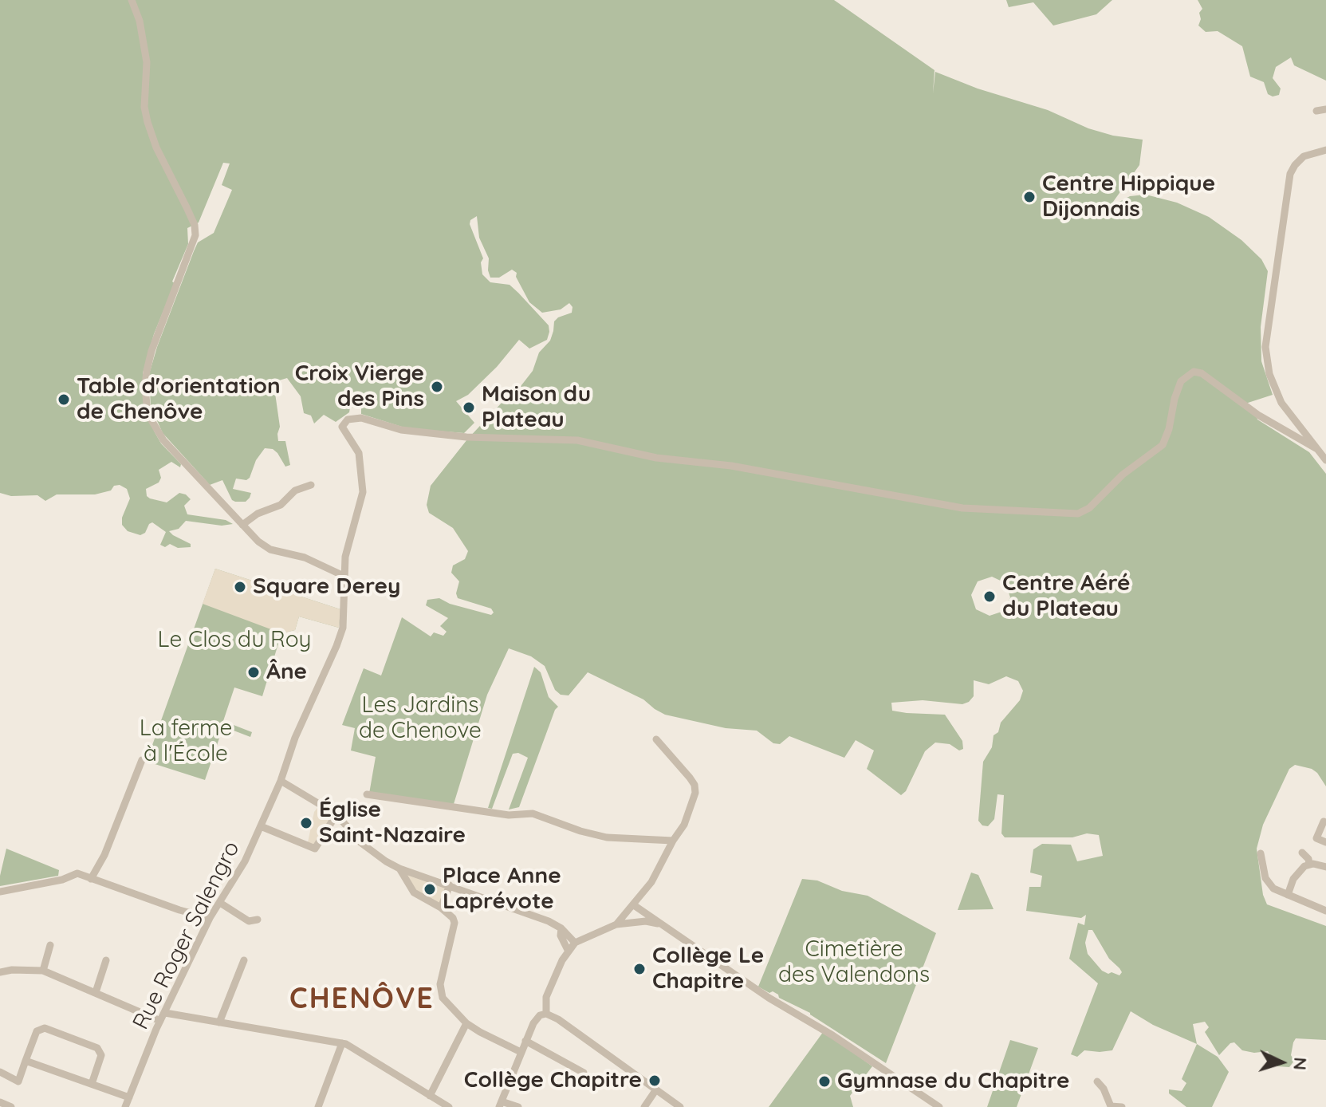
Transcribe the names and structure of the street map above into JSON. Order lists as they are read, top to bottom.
{
  "streets": {
    "street": ["Rue Roger Salengro"]
  },
  "districts": ["CHENÔVE"],
  "parks": [
    "Le Clos du Roy",
    "Les Jardins de Chenove",
    "La ferme à l'École",
    "Cimetière des Valendons"
  ],
  "places": [
    "Centre Hippique Dijonnais",
    "Croix Vierge des Pins",
    "Table d'orientation de Chenôve",
    "Maison du Plateau",
    "Square Derey",
    "Centre Aéré du Plateau",
    "Âne",
    "Église Saint-Nazaire",
    "Place Anne Laprévote",
    "Collège Le Chapitre",
    "Collège Chapitre",
    "Gymnase du Chapitre"
  ],
  "north": "right"
}
